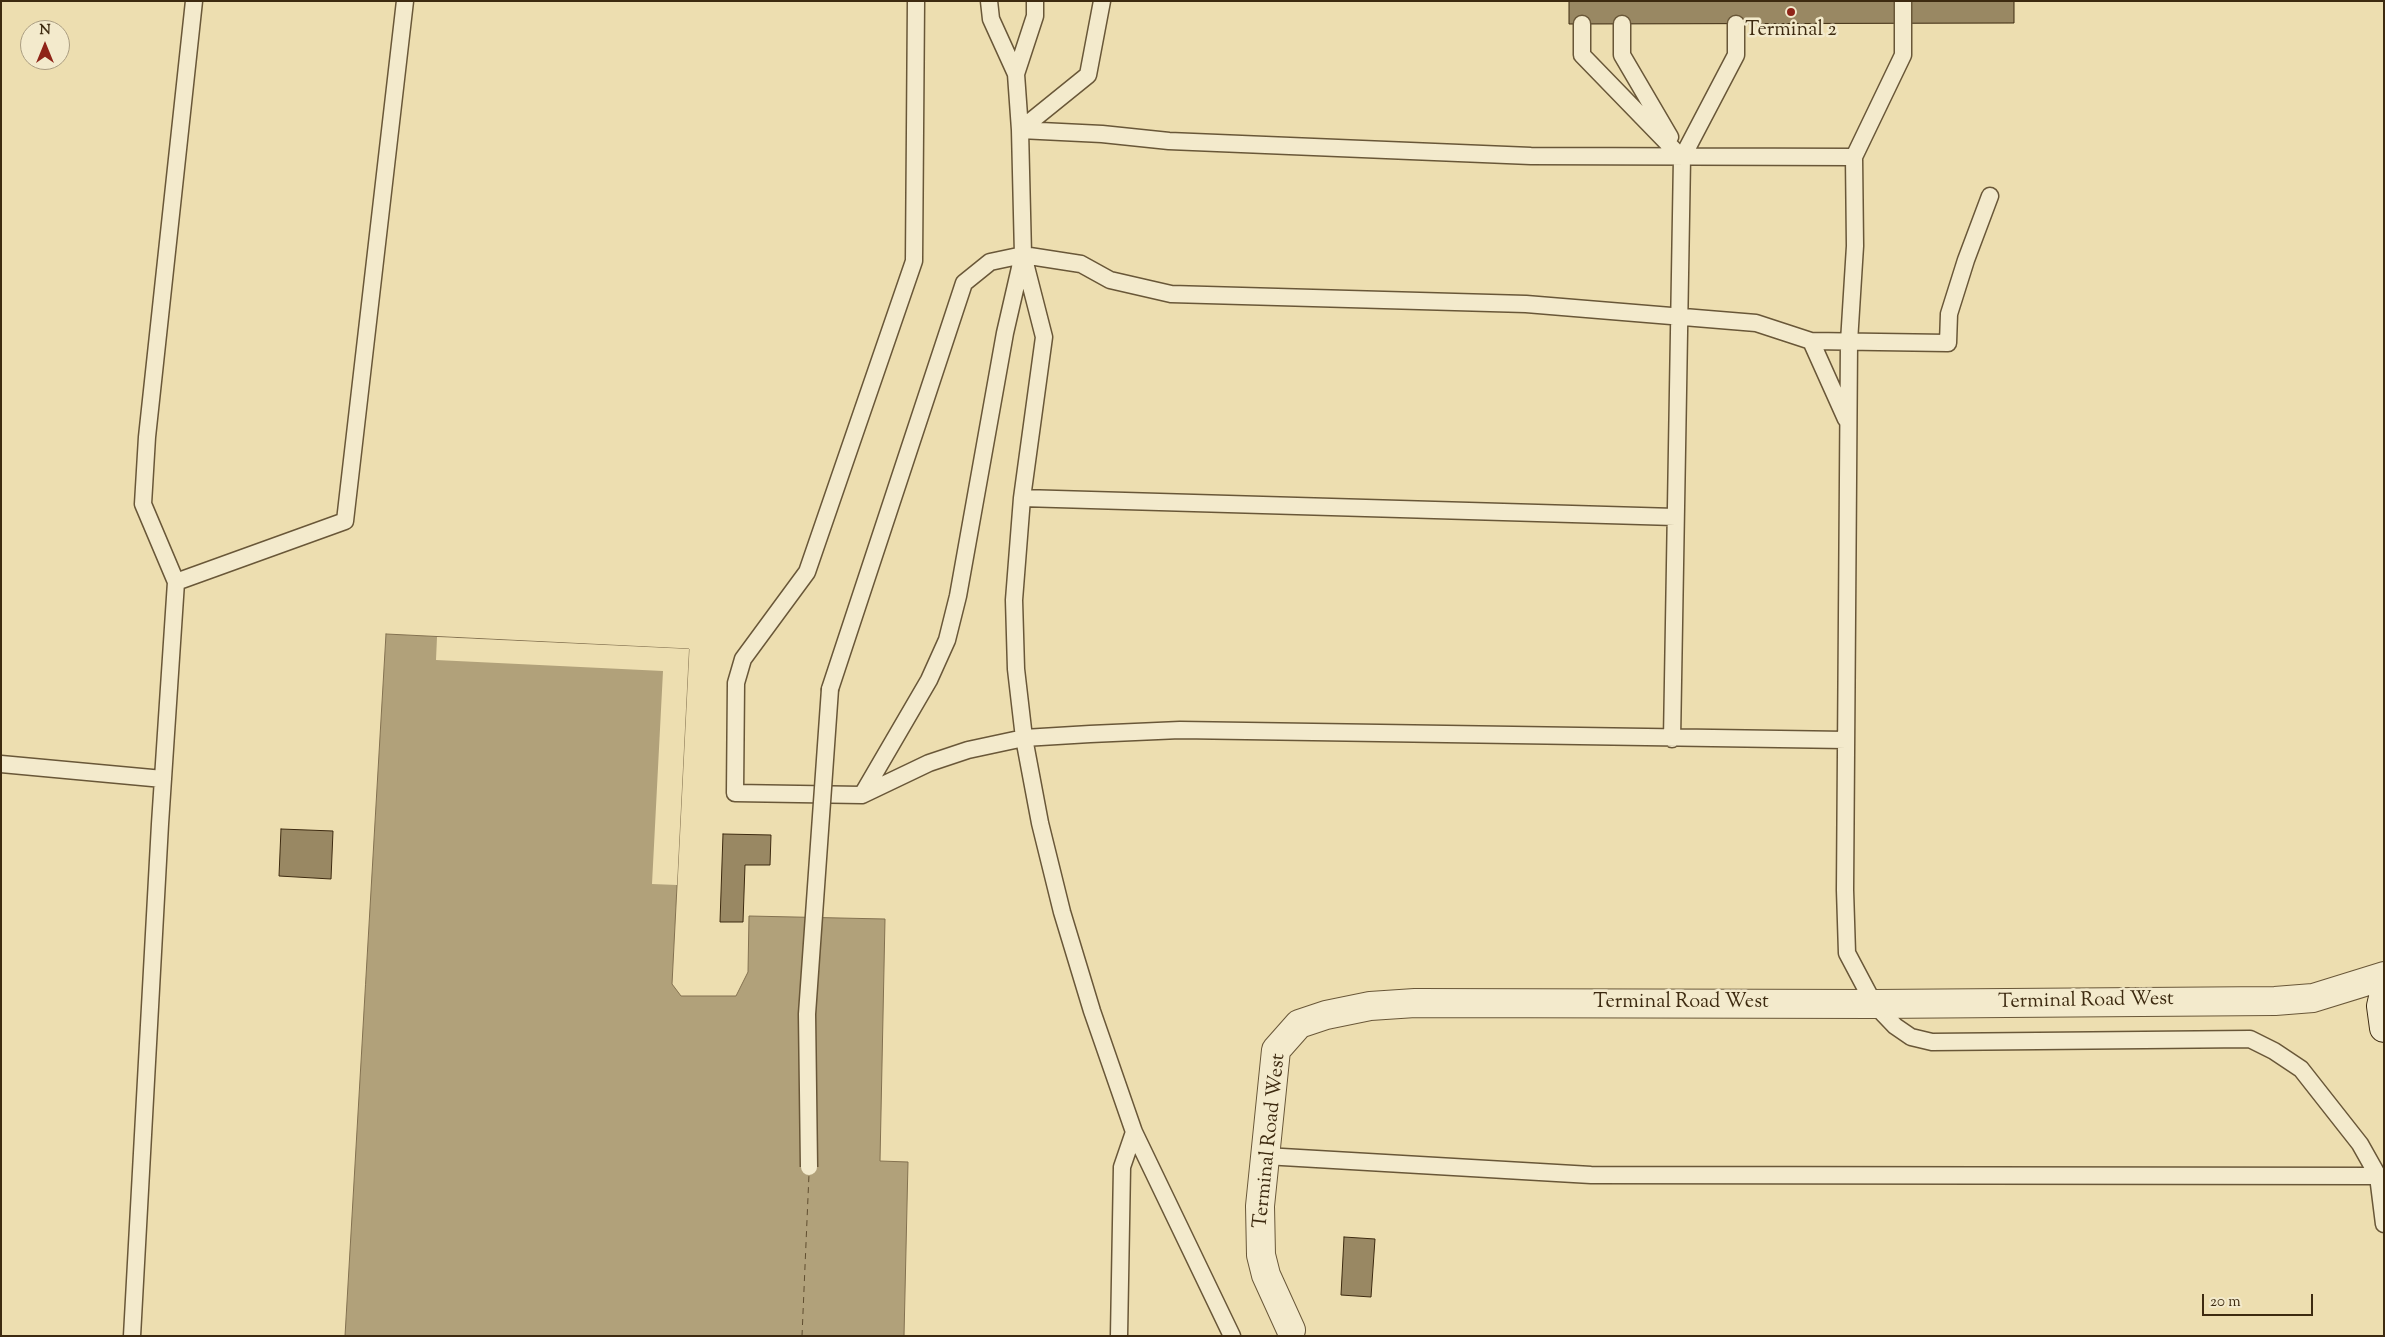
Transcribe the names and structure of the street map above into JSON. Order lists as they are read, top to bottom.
{
  "streets": {
    "street": ["Terminal Road West"]
  },
  "places": ["Terminal 2"],
  "scale_bar": "20 m",
  "north": "top"
}
